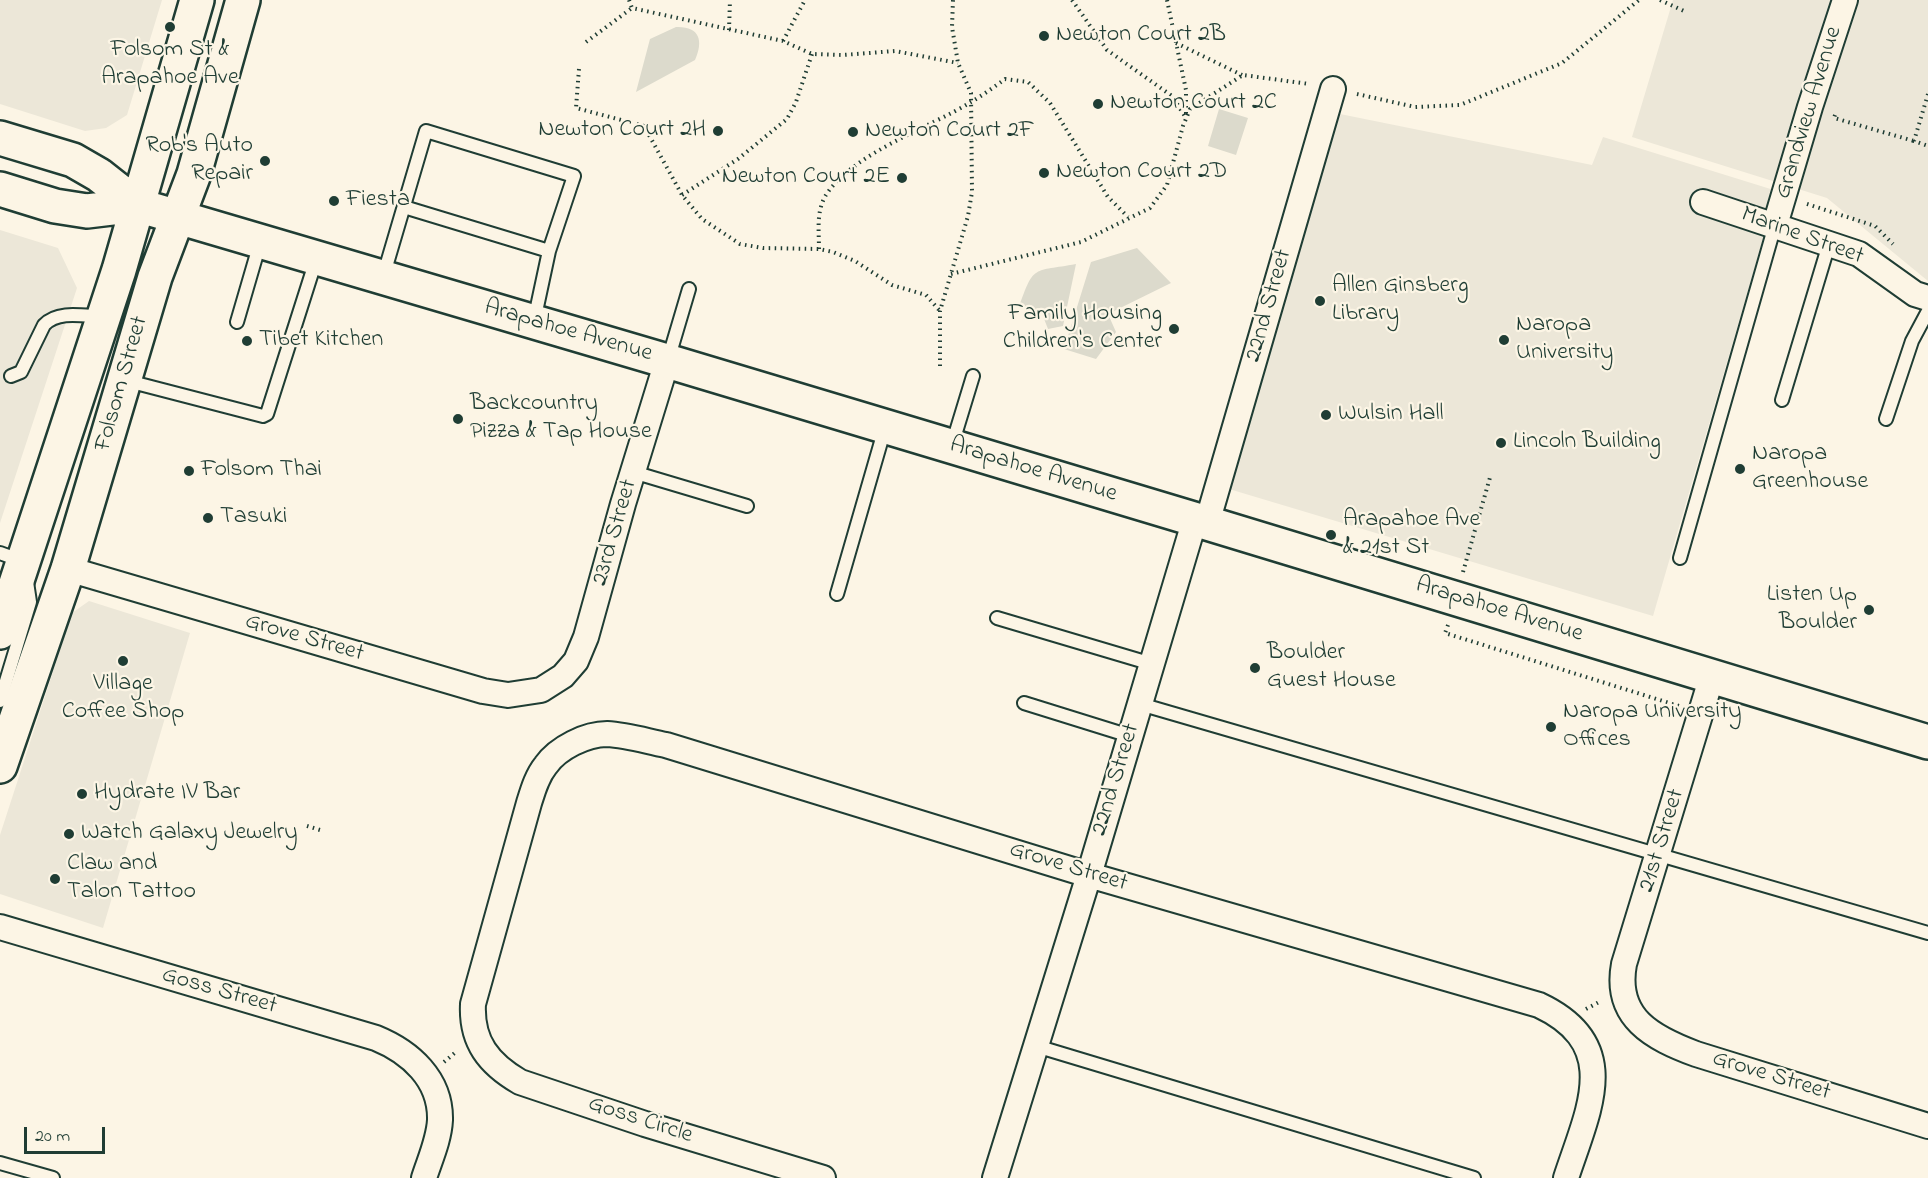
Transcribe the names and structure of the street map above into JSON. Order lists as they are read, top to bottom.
{
  "streets": {
    "main road": ["Arapahoe Avenue", "Folsom Street"],
    "street": [
      "Grandview Avenue",
      "Marine Street",
      "22nd Street",
      "23rd Street",
      "Grove Street",
      "21st Street",
      "Goss Street",
      "Goss Circle"
    ]
  },
  "crossings": [
    ["Grandview Avenue", "Marine Street"],
    ["22nd Street", "Arapahoe Avenue"],
    ["22nd Street", "Grove Street"],
    ["Arapahoe Avenue", "Folsom Street"],
    ["Arapahoe Avenue", "23rd Street"],
    ["Arapahoe Avenue", "21st Street"],
    ["Folsom Street", "Grove Street"],
    ["23rd Street", "Grove Street"],
    ["Grove Street", "21st Street"],
    ["Grove Street", "Goss Circle"]
  ],
  "places": [
    "Folsom St & Arapahoe Ave",
    "Newton Court 2B",
    "Newton Court 2C",
    "Newton Court 2H",
    "Newton Court 2F",
    "Rob's Auto Repair",
    "Newton Court 2D",
    "Newton Court 2E",
    "Fiesta",
    "Allen Ginsberg Library",
    "Family Housing Children's Center",
    "Naropa University",
    "Tibet Kitchen",
    "Wulsin Hall",
    "Backcountry Pizza & Tap House",
    "Lincoln Building",
    "Naropa Greenhouse",
    "Folsom Thai",
    "Tasuki",
    "Arapahoe Ave & 21st St",
    "Listen Up Boulder",
    "Village Coffee Shop",
    "Boulder Guest House",
    "Naropa University Offices",
    "Hydrate IV Bar",
    "Watch Galaxy Jewelry",
    "Claw and Talon Tattoo"
  ],
  "scale_bar": "20 m"
}
